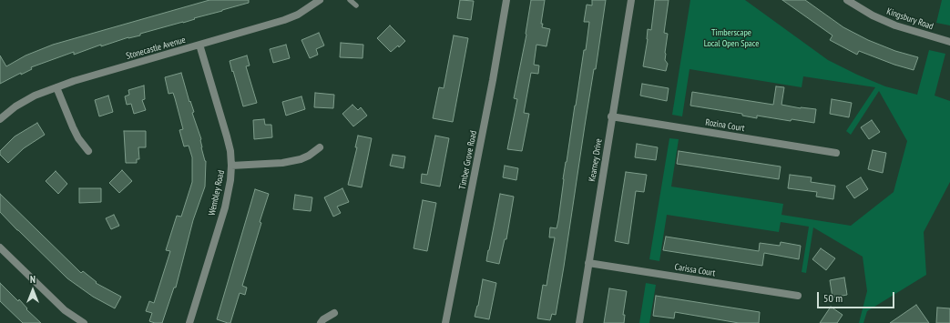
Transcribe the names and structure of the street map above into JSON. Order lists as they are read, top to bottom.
{
  "streets": {
    "street": [
      "Kingsbury Road",
      "Stonecastle Avenue",
      "Rozina Court",
      "Timber Grove Road",
      "Kearney Drive",
      "Wembley Road",
      "Carissa Court"
    ]
  },
  "crossings": [
    ["Stonecastle Avenue", "Wembley Road"],
    ["Rozina Court", "Kearney Drive"],
    ["Kearney Drive", "Carissa Court"]
  ],
  "parks": ["Timberscape Local Open Space"],
  "scale_bar": "50 m",
  "north": "top"
}
